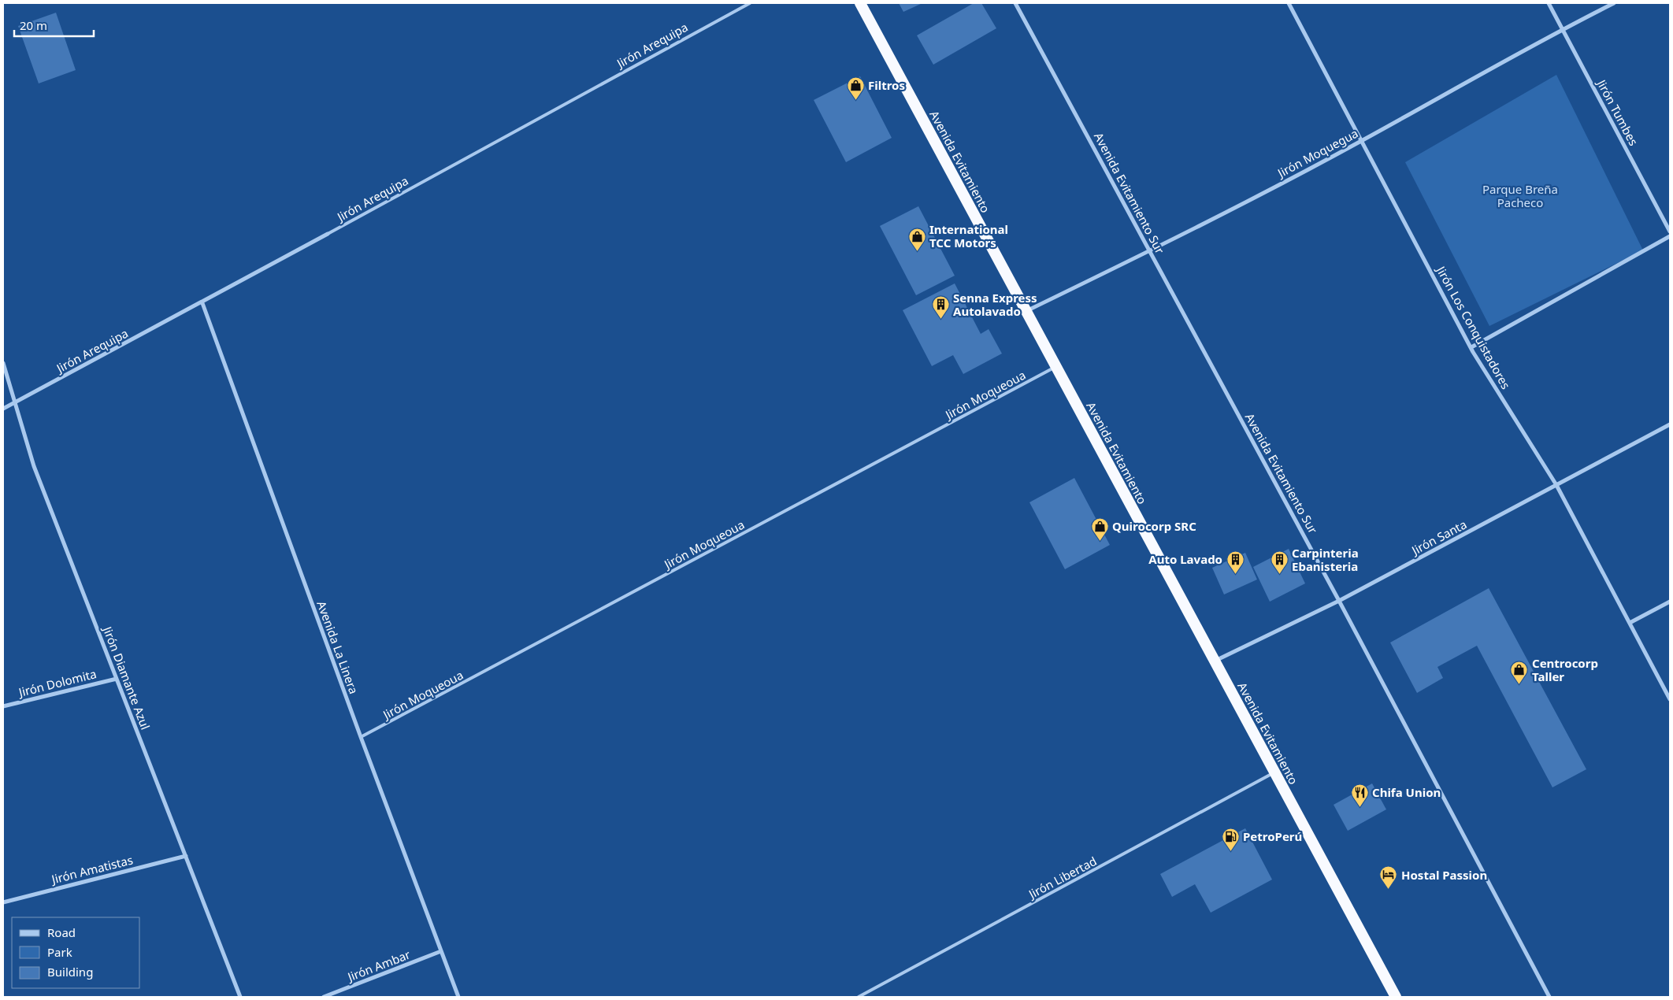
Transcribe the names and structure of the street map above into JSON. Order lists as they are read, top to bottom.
{
  "streets": {
    "highway": ["Avenida Evitamiento"],
    "street": [
      "Jirón Arequipa",
      "Jirón Tumbes",
      "Jirón Moquegua",
      "Avenida Evitamiento Sur",
      "Jirón Los Conquistadores",
      "Jirón Santa",
      "Avenida La Linera",
      "Jirón Diamante Azul",
      "Jirón Dolomita",
      "Jirón Amatistas",
      "Jirón Ambar"
    ],
    "lane": ["Jirón Moqueoua", "Jirón Libertad"]
  },
  "crossings": [
    ["Jirón Arequipa", "Avenida La Linera"],
    ["Jirón Arequipa", "Jirón Diamante Azul"],
    ["Jirón Tumbes", "Jirón Moquegua"],
    ["Jirón Moquegua", "Avenida Evitamiento"],
    ["Jirón Moquegua", "Avenida Evitamiento Sur"],
    ["Jirón Moquegua", "Jirón Los Conquistadores"],
    ["Avenida Evitamiento", "Jirón Moqueoua"],
    ["Avenida Evitamiento", "Jirón Santa"],
    ["Avenida Evitamiento", "Jirón Libertad"],
    ["Avenida Evitamiento Sur", "Jirón Santa"],
    ["Jirón Los Conquistadores", "Jirón Santa"],
    ["Jirón Moqueoua", "Avenida La Linera"],
    ["Avenida La Linera", "Jirón Ambar"],
    ["Jirón Diamante Azul", "Jirón Dolomita"],
    ["Jirón Diamante Azul", "Jirón Amatistas"]
  ],
  "parks": ["Parque Breña Pacheco"],
  "places": {
    "shop": [
      "Filtros",
      "International TCC Motors",
      "Quirocorp SRC",
      "Centrocorp Taller"
    ],
    "building": ["Senna Express Autolavado", "Auto Lavado", "Carpinteria Ebanisteria"],
    "restaurant": ["Chifa Union"],
    "fuel station": ["PetroPerú"],
    "hotel": ["Hostal Passion"]
  },
  "legend": ["Road", "Park", "Building"],
  "scale_bar": "20 m"
}
